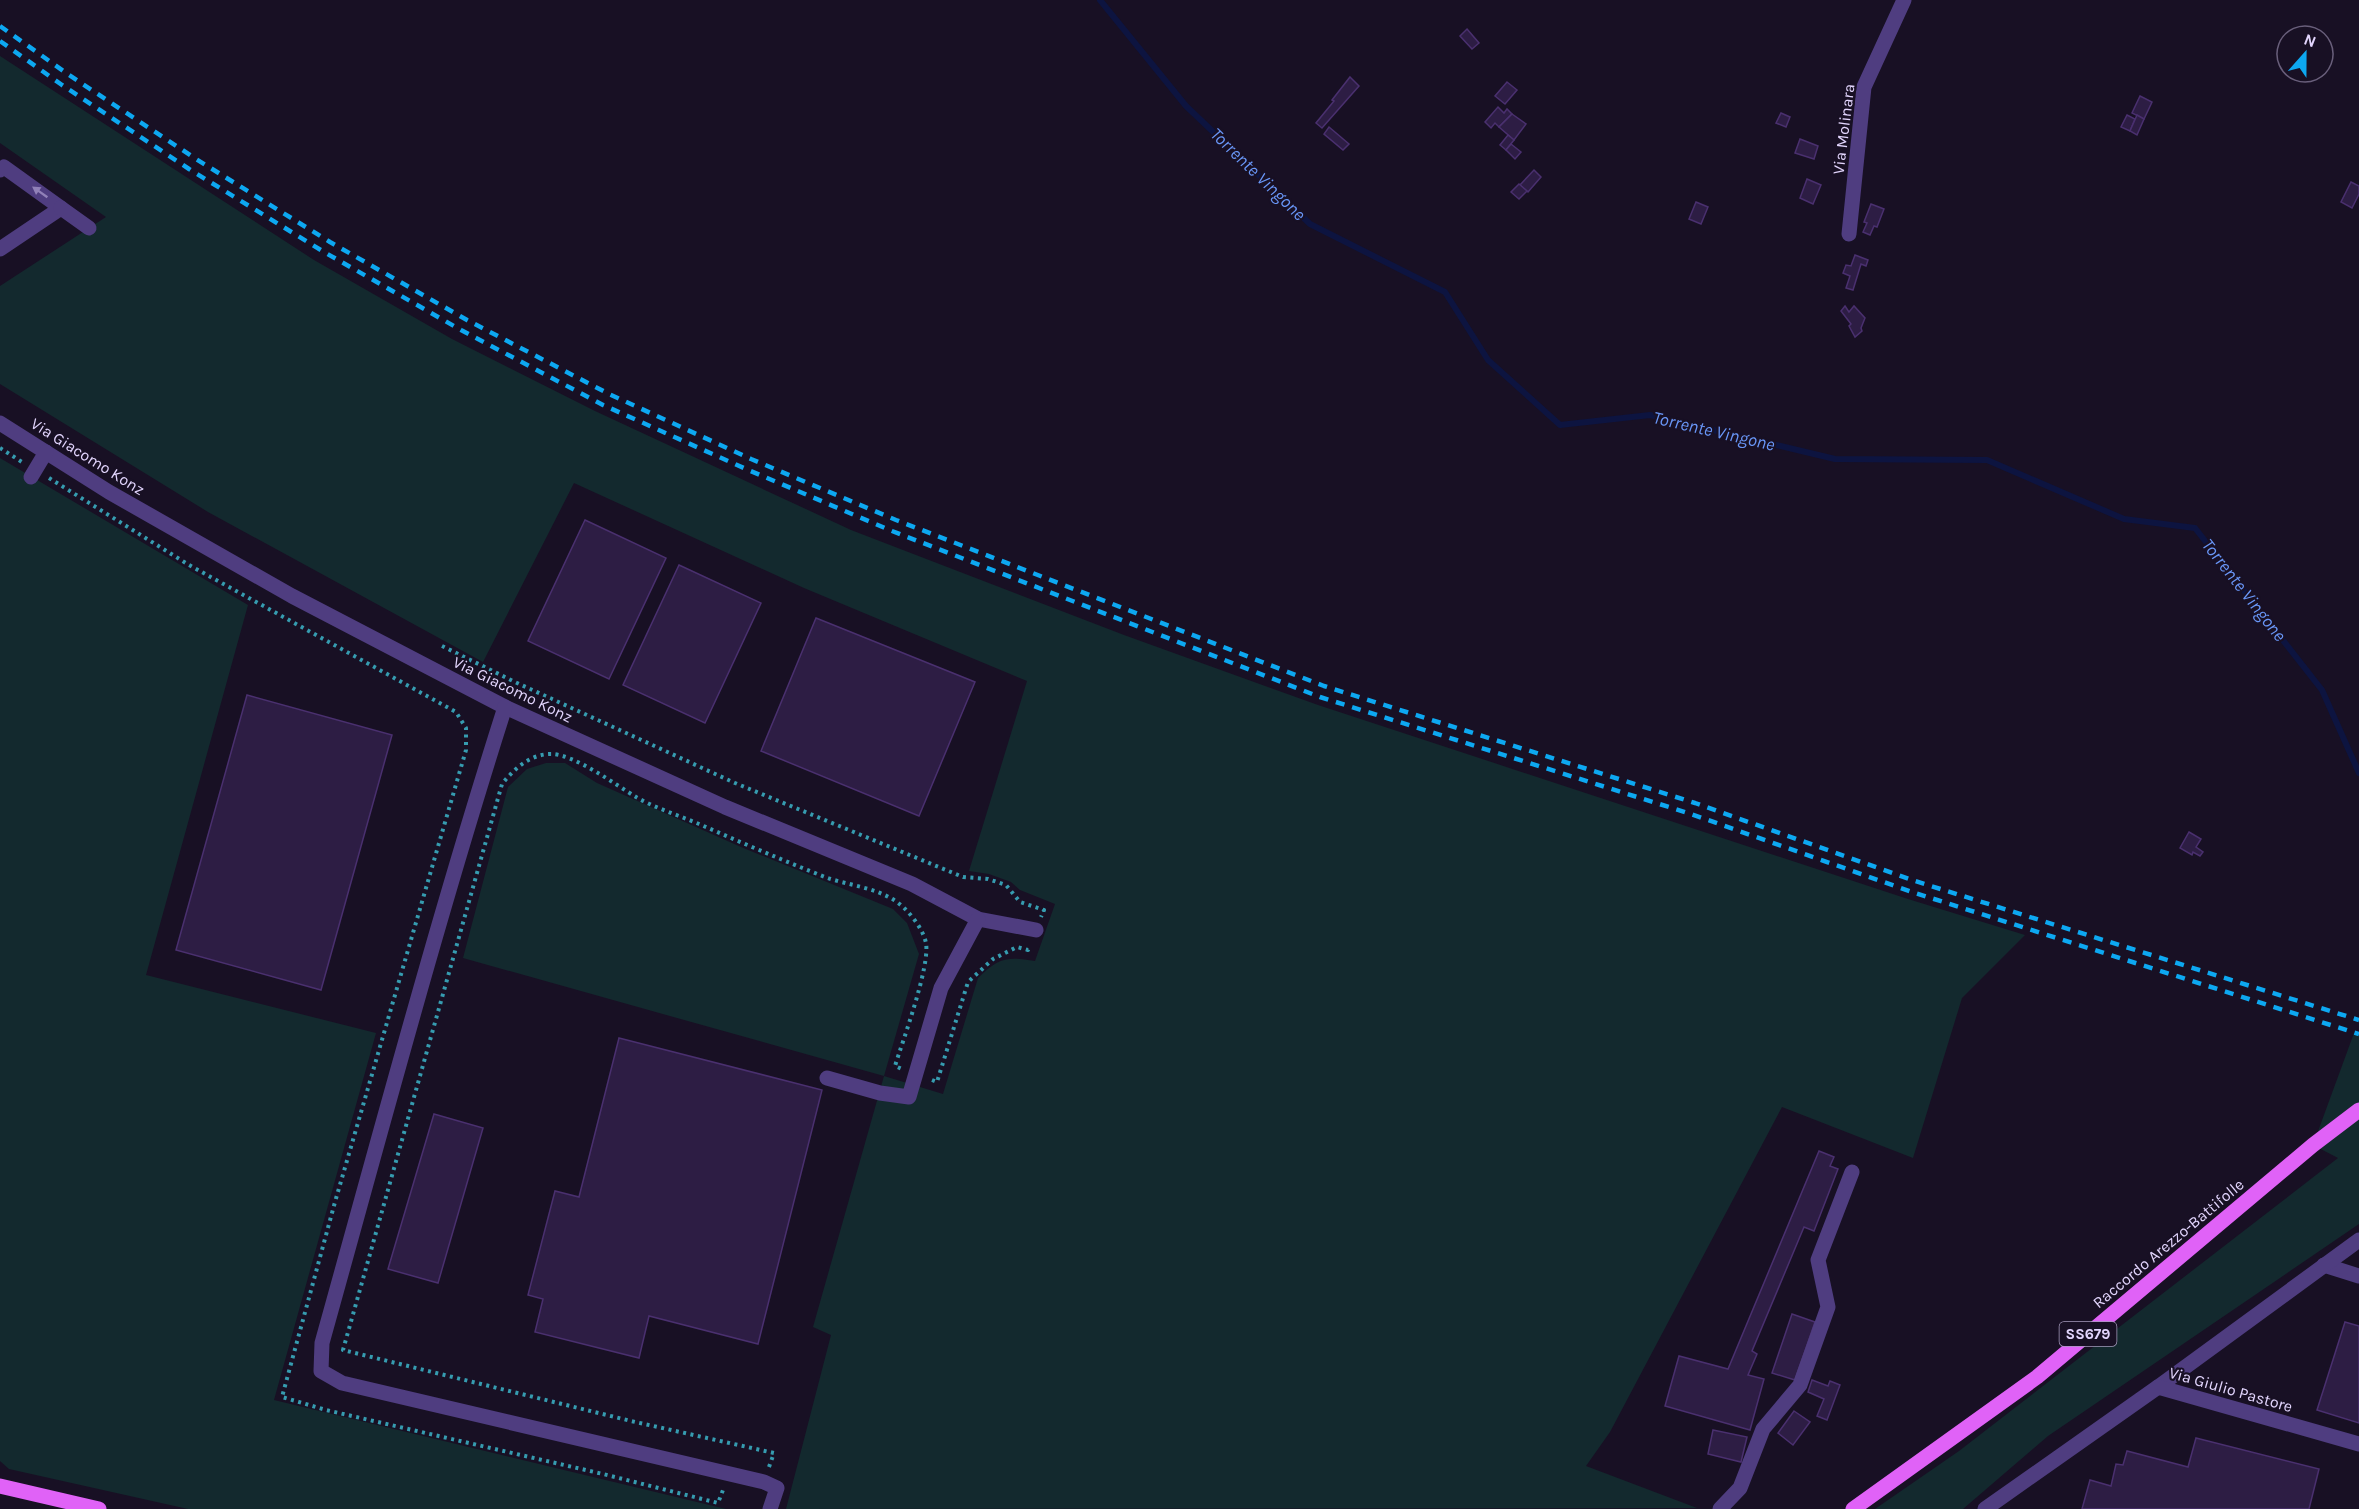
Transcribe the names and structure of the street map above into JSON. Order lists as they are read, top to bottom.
{
  "streets": {
    "main road": ["Raccordo Arezzo-Battifolle", "SS679"],
    "street": ["Via Molinara", "Via Giacomo Konz", "Via Giulio Pastore"]
  },
  "water": ["Torrente Vingone"],
  "north": "top"
}
